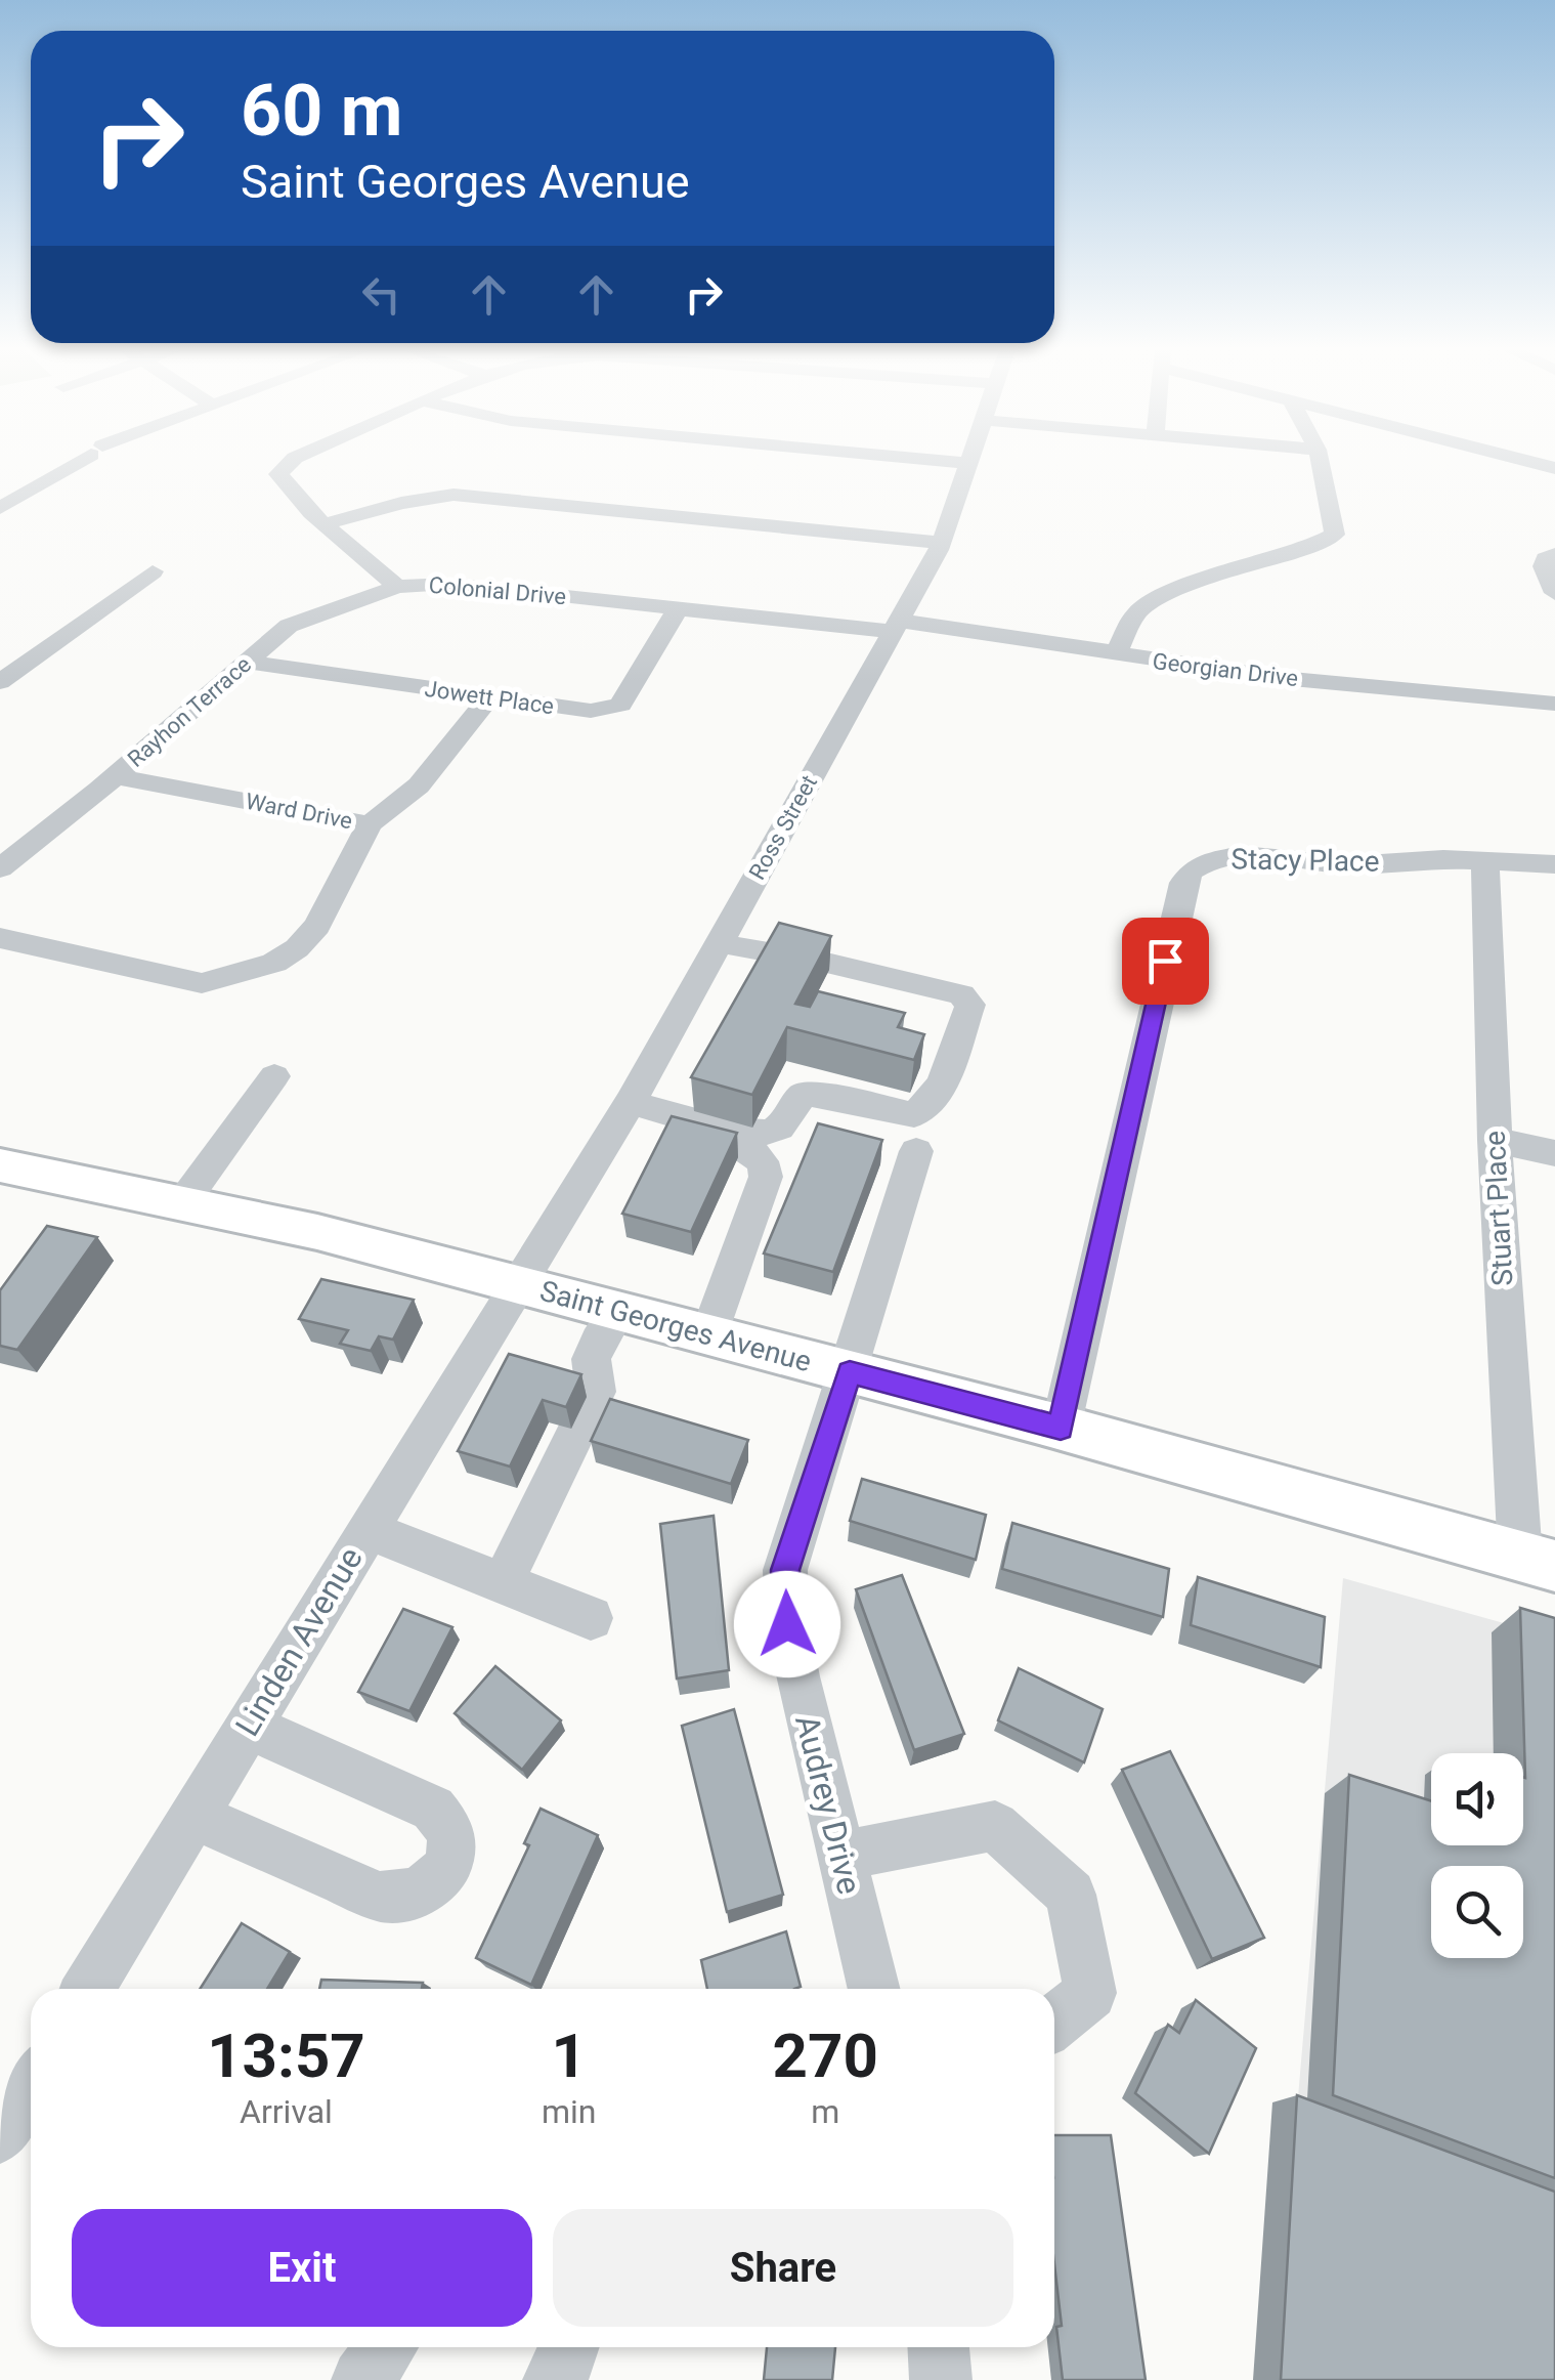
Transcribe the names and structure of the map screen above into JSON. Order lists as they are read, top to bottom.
{
  "streets": {
    "main road": ["Saint Georges Avenue"],
    "street": [
      "Colonial Drive",
      "Georgian Drive",
      "Jowett Place",
      "Rayhon Terrace",
      "Ward Drive",
      "Ross Street",
      "Stacy Place",
      "Stuart Place",
      "Linden Avenue",
      "Audrey Drive"
    ]
  },
  "crossings": [
    ["Colonial Drive", "Georgian Drive"],
    ["Colonial Drive", "Jowett Place"],
    ["Colonial Drive", "Rayhon Terrace"],
    ["Colonial Drive", "Ross Street"],
    ["Georgian Drive", "Ross Street"],
    ["Jowett Place", "Rayhon Terrace"],
    ["Jowett Place", "Ward Drive"],
    ["Rayhon Terrace", "Ward Drive"],
    ["Ross Street", "Saint Georges Avenue"],
    ["Ross Street", "Linden Avenue"],
    ["Stacy Place", "Stuart Place"],
    ["Stacy Place", "Saint Georges Avenue"],
    ["Stuart Place", "Saint Georges Avenue"],
    ["Saint Georges Avenue", "Linden Avenue"],
    ["Saint Georges Avenue", "Audrey Drive"]
  ],
  "page": {
    "turn": ["60 m", "Saint Georges Avenue"],
    "eta": [
      "13:57",
      "Arrival",
      "1",
      "min",
      "270",
      "m"
    ],
    "buttons": ["Exit", "Share"]
  }
}
